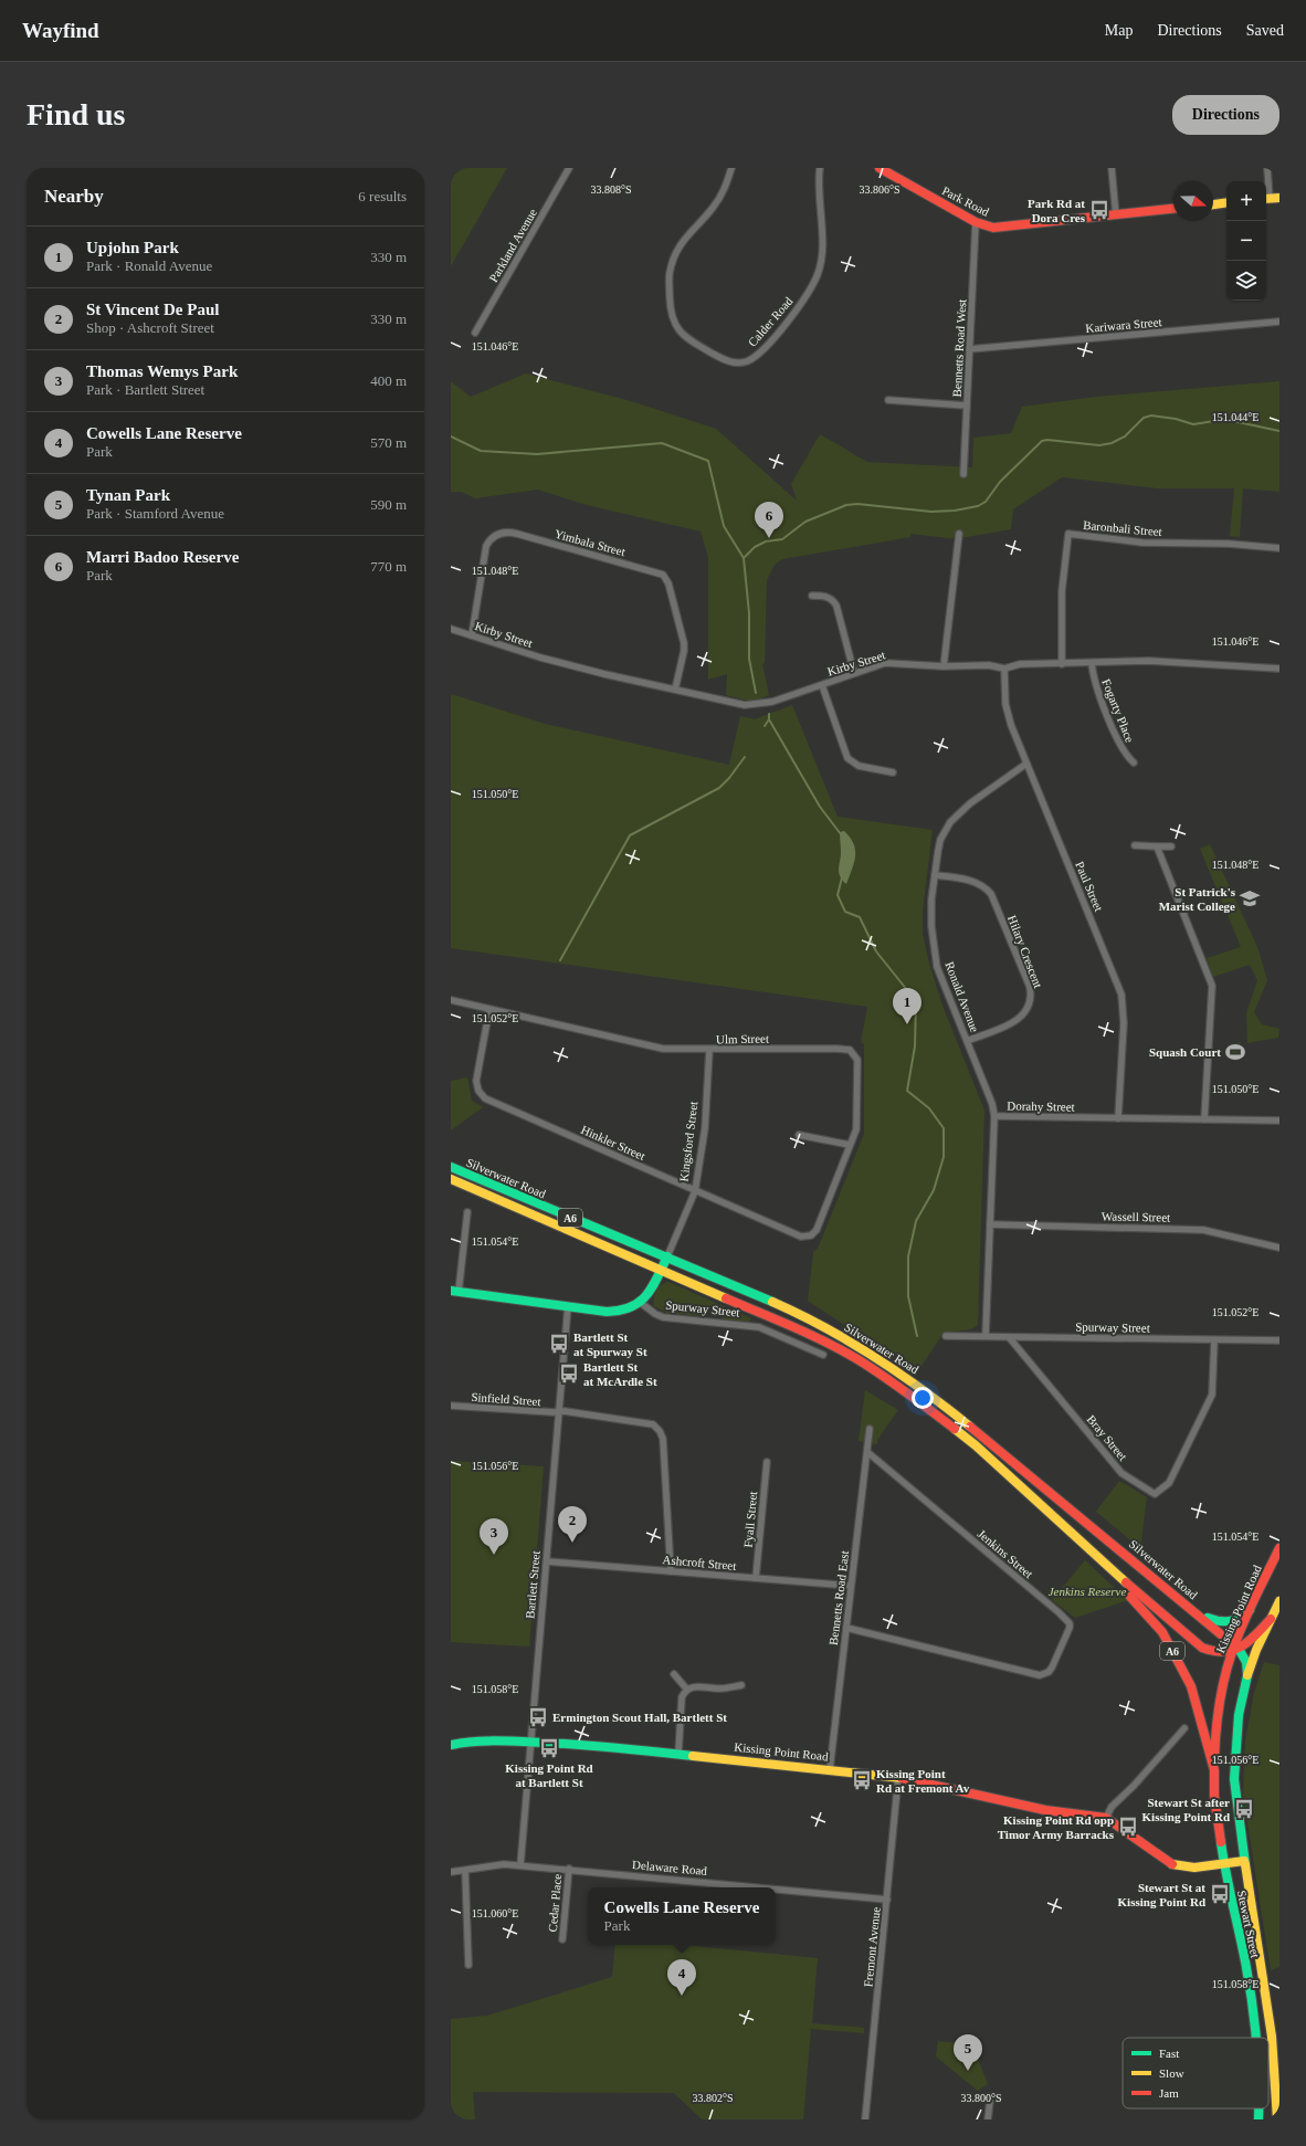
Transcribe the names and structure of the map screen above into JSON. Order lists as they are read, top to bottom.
{
  "streets": {
    "main road": [
      "Park Road",
      "Kingsford Street",
      "Silverwater Road",
      "A6",
      "Kissing Point Road",
      "Stewart Street"
    ],
    "street": [
      "Parkland Avenue",
      "Calder Road",
      "Kariwara Street",
      "Bennetts Road West",
      "Baronbali Street",
      "Yimbala Street",
      "Kirby Street",
      "Fogarty Place",
      "Paul Street",
      "Hilary Crescent",
      "Ronald Avenue",
      "Ulm Street",
      "Dorahy Street",
      "Hinkler Street",
      "Wassell Street",
      "Spurway Street",
      "Sinfield Street",
      "Bray Street",
      "Fyall Street",
      "Jenkins Street",
      "Ashcroft Street",
      "Bartlett Street",
      "Bennetts Road East",
      "Delaware Road",
      "Cedar Place",
      "Fremont Avenue"
    ]
  },
  "crossings": [
    ["Park Road", "Bennetts Road West"],
    ["Kariwara Street", "Bennetts Road West"],
    ["Baronbali Street", "Kirby Street"],
    ["Yimbala Street", "Kirby Street"],
    ["Kirby Street", "Fogarty Place"],
    ["Kirby Street", "Paul Street"],
    ["Paul Street", "Ronald Avenue"],
    ["Paul Street", "Dorahy Street"],
    ["Hilary Crescent", "Ronald Avenue"],
    ["Ronald Avenue", "Dorahy Street"],
    ["Ulm Street", "Kingsford Street"],
    ["Ulm Street", "Hinkler Street"],
    ["Dorahy Street", "Wassell Street"],
    ["Dorahy Street", "Spurway Street"],
    ["Kingsford Street", "Hinkler Street"],
    ["Kingsford Street", "Silverwater Road"],
    ["Kingsford Street", "Spurway Street"],
    ["Silverwater Road", "Kissing Point Road"],
    ["Spurway Street", "Bray Street"],
    ["Sinfield Street", "Ashcroft Street"],
    ["Sinfield Street", "Bartlett Street"],
    ["Fyall Street", "Ashcroft Street"],
    ["Jenkins Street", "Bennetts Road East"],
    ["Ashcroft Street", "Bartlett Street"],
    ["Ashcroft Street", "Bennetts Road East"],
    ["Bartlett Street", "Kissing Point Road"],
    ["Bartlett Street", "Delaware Road"],
    ["Bennetts Road East", "Kissing Point Road"],
    ["Kissing Point Road", "Stewart Street"],
    ["Kissing Point Road", "Fremont Avenue"],
    ["Delaware Road", "Cedar Place"],
    ["Delaware Road", "Fremont Avenue"]
  ],
  "parks": ["Jenkins Reserve"],
  "places": {
    "bus stop": [
      "Park Rd at Dora Cres",
      "Bartlett St at Spurway St",
      "Bartlett St at McArdle St",
      "Ermington Scout Hall, Bartlett St",
      "Kissing Point Rd at Bartlett St",
      "Kissing Point Rd at Fremont Av",
      "Stewart St after Kissing Point Rd",
      "Kissing Point Rd opp Timor Army Barracks",
      "Stewart St at Kissing Point Rd"
    ],
    "school or university": ["St Patrick's Marist College"],
    "sports": ["Squash Court"]
  },
  "legend": ["Fast", "Slow", "Jam"],
  "north": "right",
  "page": {
    "header": "Wayfind",
    "nav": ["Map", "Directions", "Saved"],
    "buttons": "Directions",
    "title": "Find us",
    "heading": ["Nearby", "6 results"],
    "map_buttons": ["+", "−"],
    "list": [
      {
        "mark": "1",
        "name": "Upjohn Park",
        "note": "Park · Ronald Avenue",
        "value": "330 m"
      },
      {
        "mark": "2",
        "name": "St Vincent De Paul",
        "note": "Shop · Ashcroft Street",
        "value": "330 m"
      },
      {
        "mark": "3",
        "name": "Thomas Wemys Park",
        "note": "Park · Bartlett Street",
        "value": "400 m"
      },
      {
        "mark": "4",
        "name": "Cowells Lane Reserve",
        "note": "Park",
        "value": "570 m"
      },
      {
        "mark": "5",
        "name": "Tynan Park",
        "note": "Park · Stamford Avenue",
        "value": "590 m"
      },
      {
        "mark": "6",
        "name": "Marri Badoo Reserve",
        "note": "Park",
        "value": "770 m"
      }
    ],
    "pins": [
      "6",
      "1",
      "2",
      "3",
      "4",
      "5"
    ],
    "popup": ["Cowells Lane Reserve", "Park"]
  },
  "coordinates": [
    "33.808°S",
    "33.806°S",
    "151.046°E",
    "151.044°E",
    "151.048°E",
    "151.050°E",
    "151.052°E",
    "151.054°E",
    "151.056°E",
    "151.058°E",
    "151.060°E",
    "33.802°S",
    "33.800°S"
  ]
}
